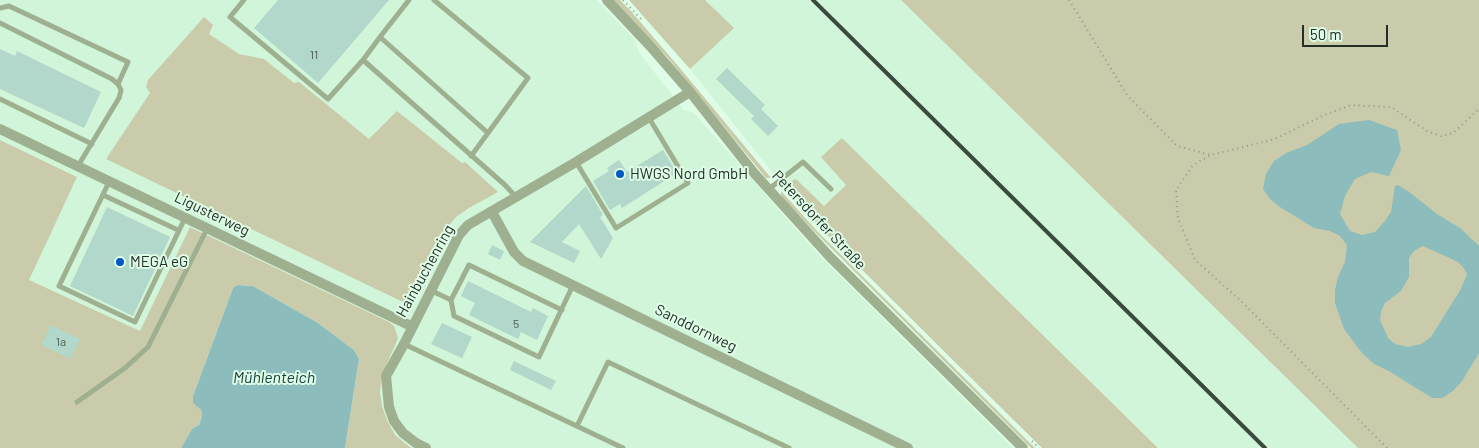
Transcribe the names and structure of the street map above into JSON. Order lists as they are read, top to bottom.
{
  "streets": {
    "street": [
      "Ligusterweg",
      "Petersdorfer Straße",
      "Hainbuchenring",
      "Sanddornweg"
    ]
  },
  "crossings": [
    ["Ligusterweg", "Hainbuchenring"],
    ["Petersdorfer Straße", "Hainbuchenring"],
    ["Hainbuchenring", "Sanddornweg"]
  ],
  "water": ["Mühlenteich"],
  "places": ["HWGS Nord GmbH", "MEGA eG"],
  "house_numbers": ["11", "5", "1a"],
  "scale_bar": "50 m"
}
